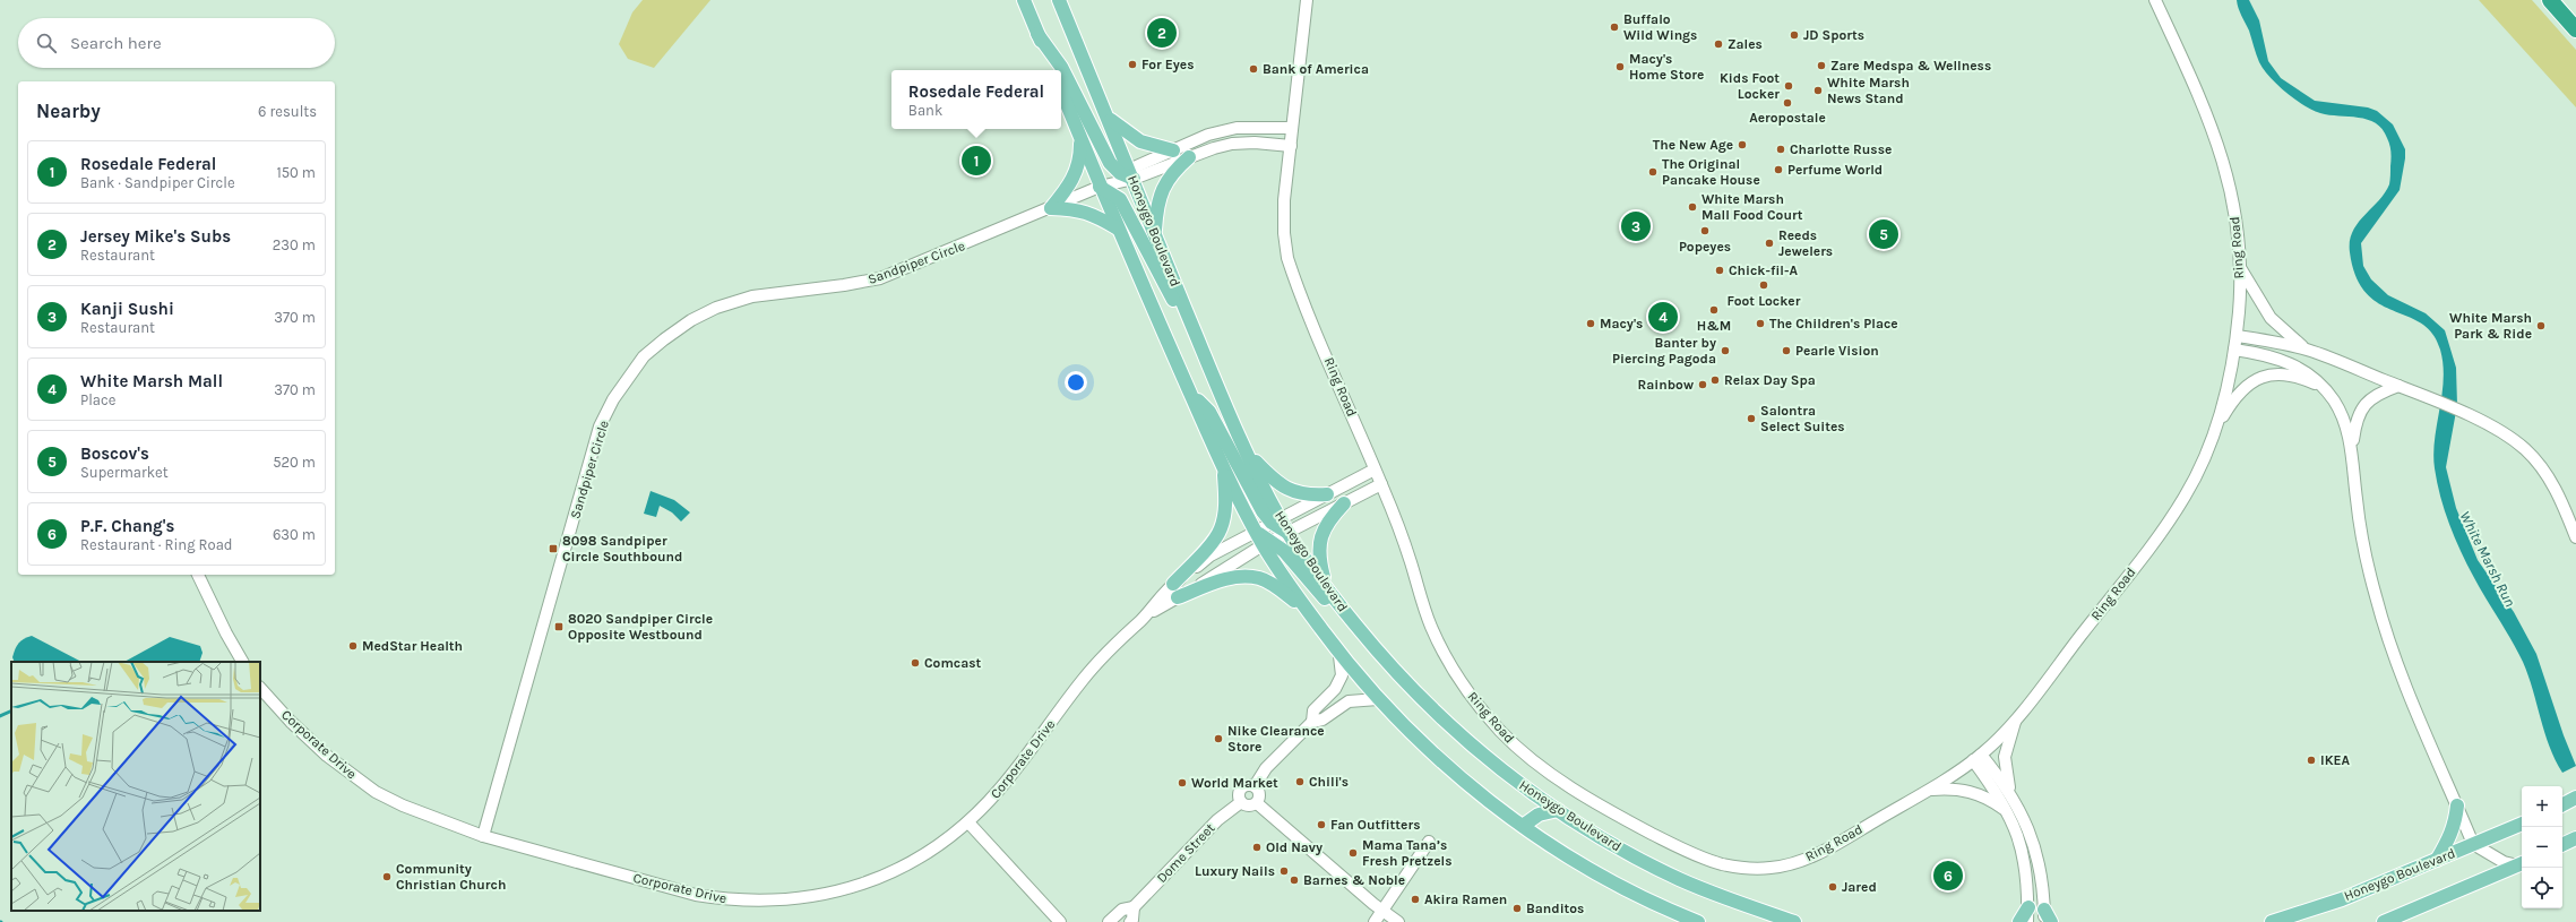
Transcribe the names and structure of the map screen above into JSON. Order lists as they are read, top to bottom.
{
  "streets": {
    "main road": ["Honeygo Boulevard"],
    "street": [
      "Ring Road",
      "Sandpiper Circle",
      "Corporate Drive",
      "Dome Street"
    ]
  },
  "crossings": [
    ["Honeygo Boulevard", "Sandpiper Circle"],
    ["Honeygo Boulevard", "Corporate Drive"],
    ["Ring Road", "Corporate Drive"],
    ["Sandpiper Circle", "Corporate Drive"]
  ],
  "water": ["White Marsh Run"],
  "places": {
    "other": [
      "Buffalo Wild Wings",
      "JD Sports",
      "Zales",
      "For Eyes",
      "Zare Medspa & Wellness",
      "Macy's Home Store",
      "Bank of America",
      "Kids Foot Locker",
      "White Marsh News Stand",
      "Aeropostale",
      "The New Age",
      "Charlotte Russe",
      "Perfume World",
      "The Original Pancake House",
      "White Marsh Mall Food Court",
      "Popeyes",
      "Reeds Jewelers",
      "Chick-fil-A",
      "Foot Locker",
      "H&M",
      "Macy's",
      "The Children's Place",
      "White Marsh Park & Ride",
      "Banter by Piercing Pagoda",
      "Pearle Vision",
      "Relax Day Spa",
      "Rainbow",
      "Salontra Select Suites",
      "MedStar Health",
      "Comcast",
      "Nike Clearance Store",
      "IKEA",
      "Chili's",
      "World Market",
      "Fan Outfitters",
      "Old Navy",
      "Mama Tana’s Fresh Pretzels",
      "Luxury Nails",
      "Community Christian Church",
      "Barnes & Noble",
      "Jared",
      "Akira Ramen",
      "Banditos"
    ],
    "transit": ["8098 Sandpiper Circle Southbound", "8020 Sandpiper Circle Opposite Westbound"]
  },
  "page": {
    "pins": [
      "2",
      "1",
      "3",
      "5",
      "4",
      "6"
    ],
    "search": "Search here",
    "popup": ["Rosedale Federal", "Bank"],
    "heading": ["Nearby", "6 results"],
    "list": [
      {
        "mark": "1",
        "name": "Rosedale Federal",
        "note": "Bank · Sandpiper Circle",
        "value": "150 m"
      },
      {
        "mark": "2",
        "name": "Jersey Mike's Subs",
        "note": "Restaurant",
        "value": "230 m"
      },
      {
        "mark": "3",
        "name": "Kanji Sushi",
        "note": "Restaurant",
        "value": "370 m"
      },
      {
        "mark": "4",
        "name": "White Marsh Mall",
        "note": "Place",
        "value": "370 m"
      },
      {
        "mark": "5",
        "name": "Boscov's",
        "note": "Supermarket",
        "value": "520 m"
      },
      {
        "mark": "6",
        "name": "P.F. Chang's",
        "note": "Restaurant · Ring Road",
        "value": "630 m"
      }
    ],
    "map_buttons": ["+", "−"]
  }
}
